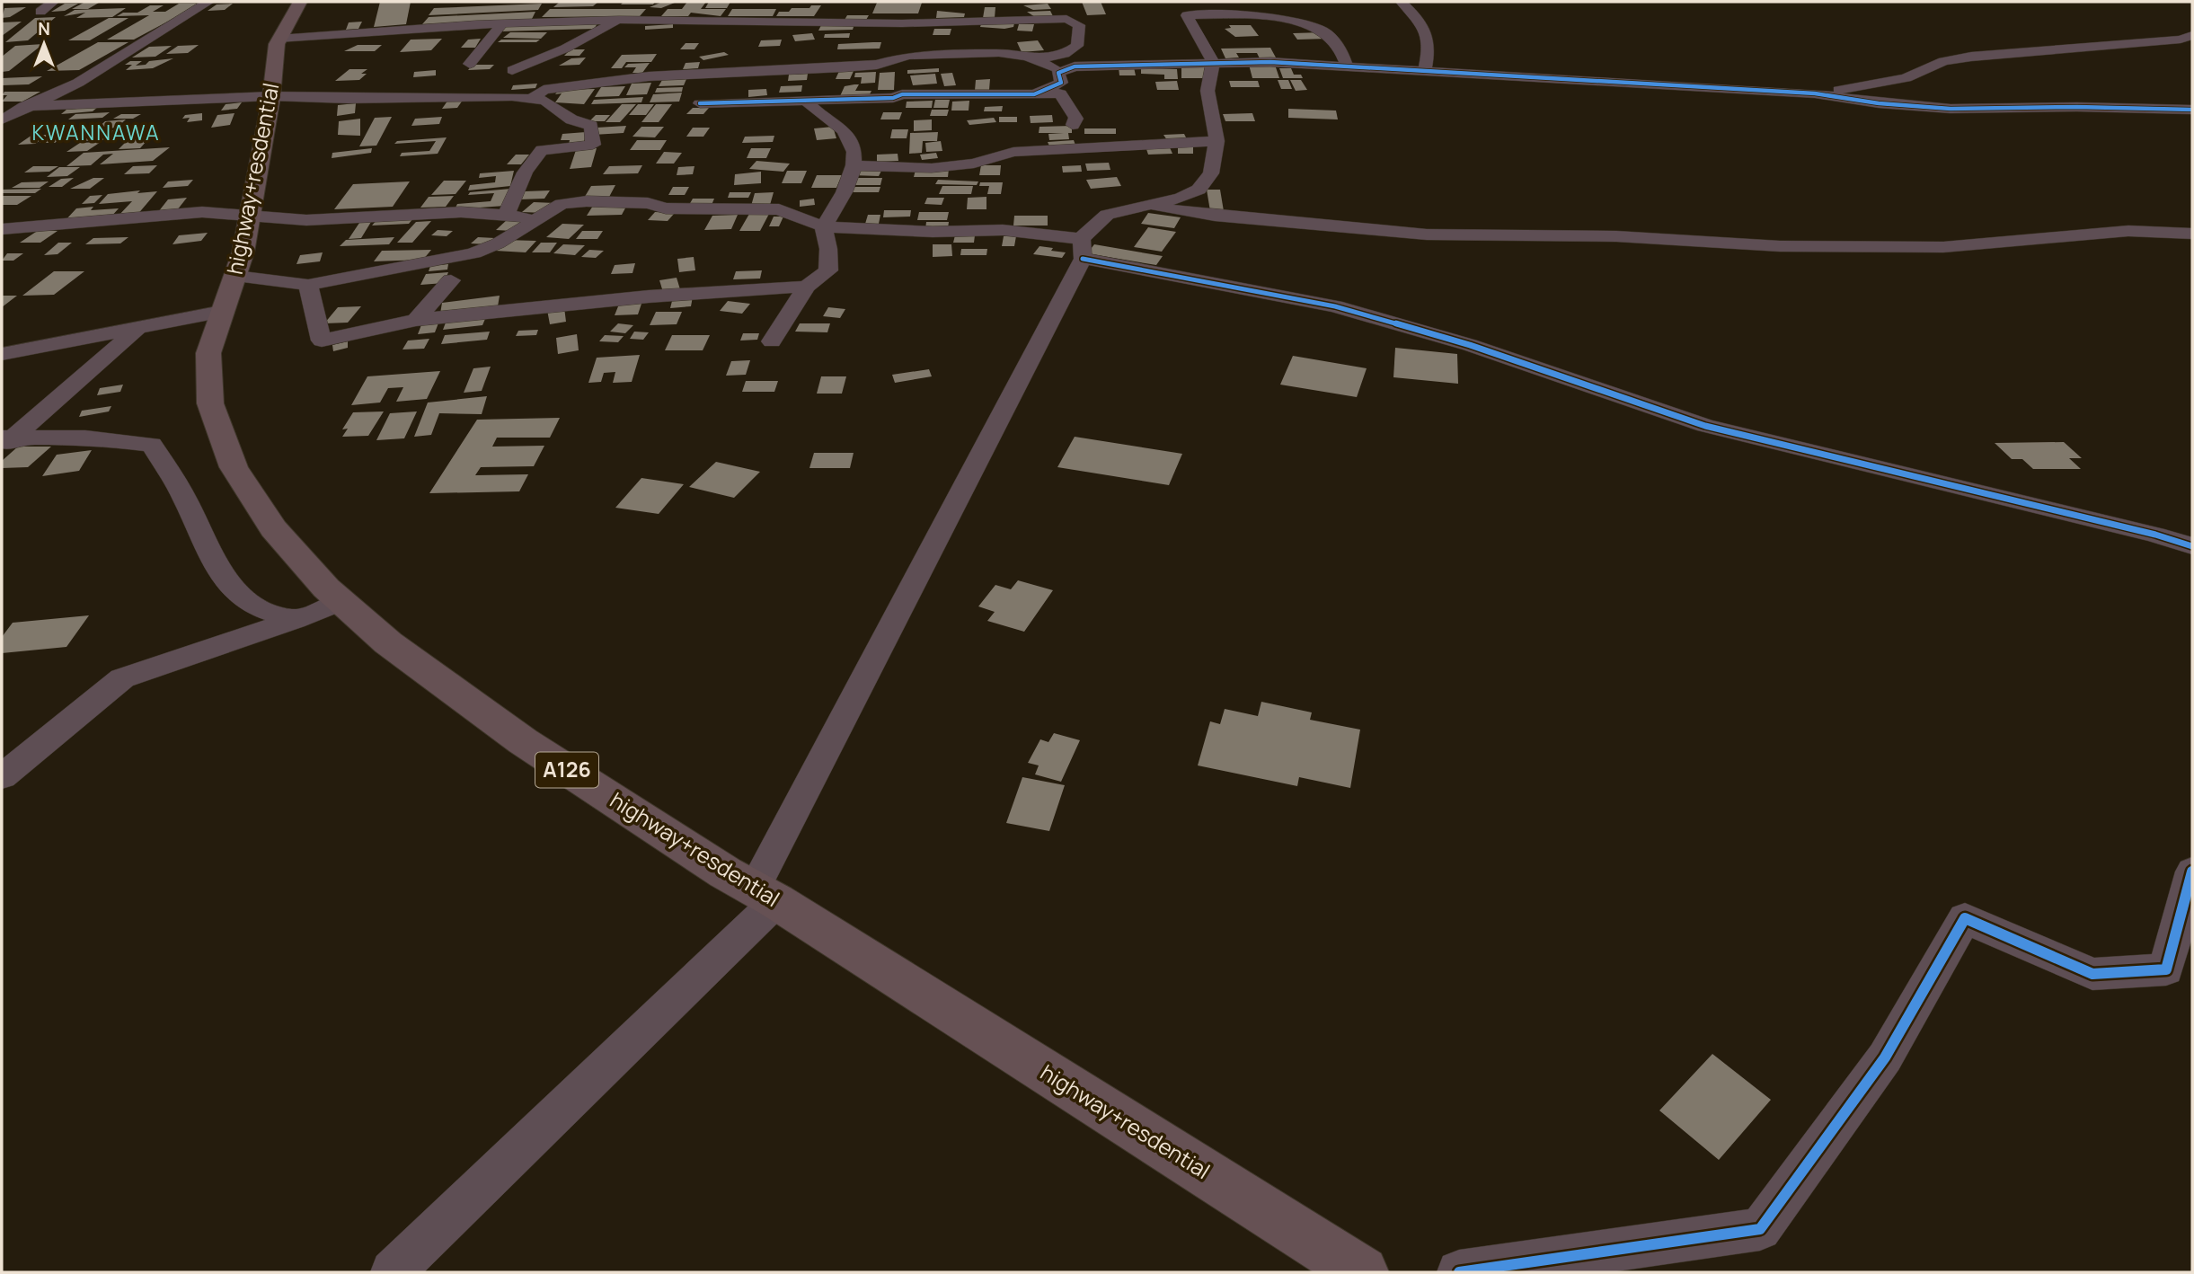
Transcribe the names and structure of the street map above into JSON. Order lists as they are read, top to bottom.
{
  "streets": {
    "highway": ["highway+resdential", "A126"]
  },
  "districts": ["KWANNAWA"],
  "north": "top"
}
